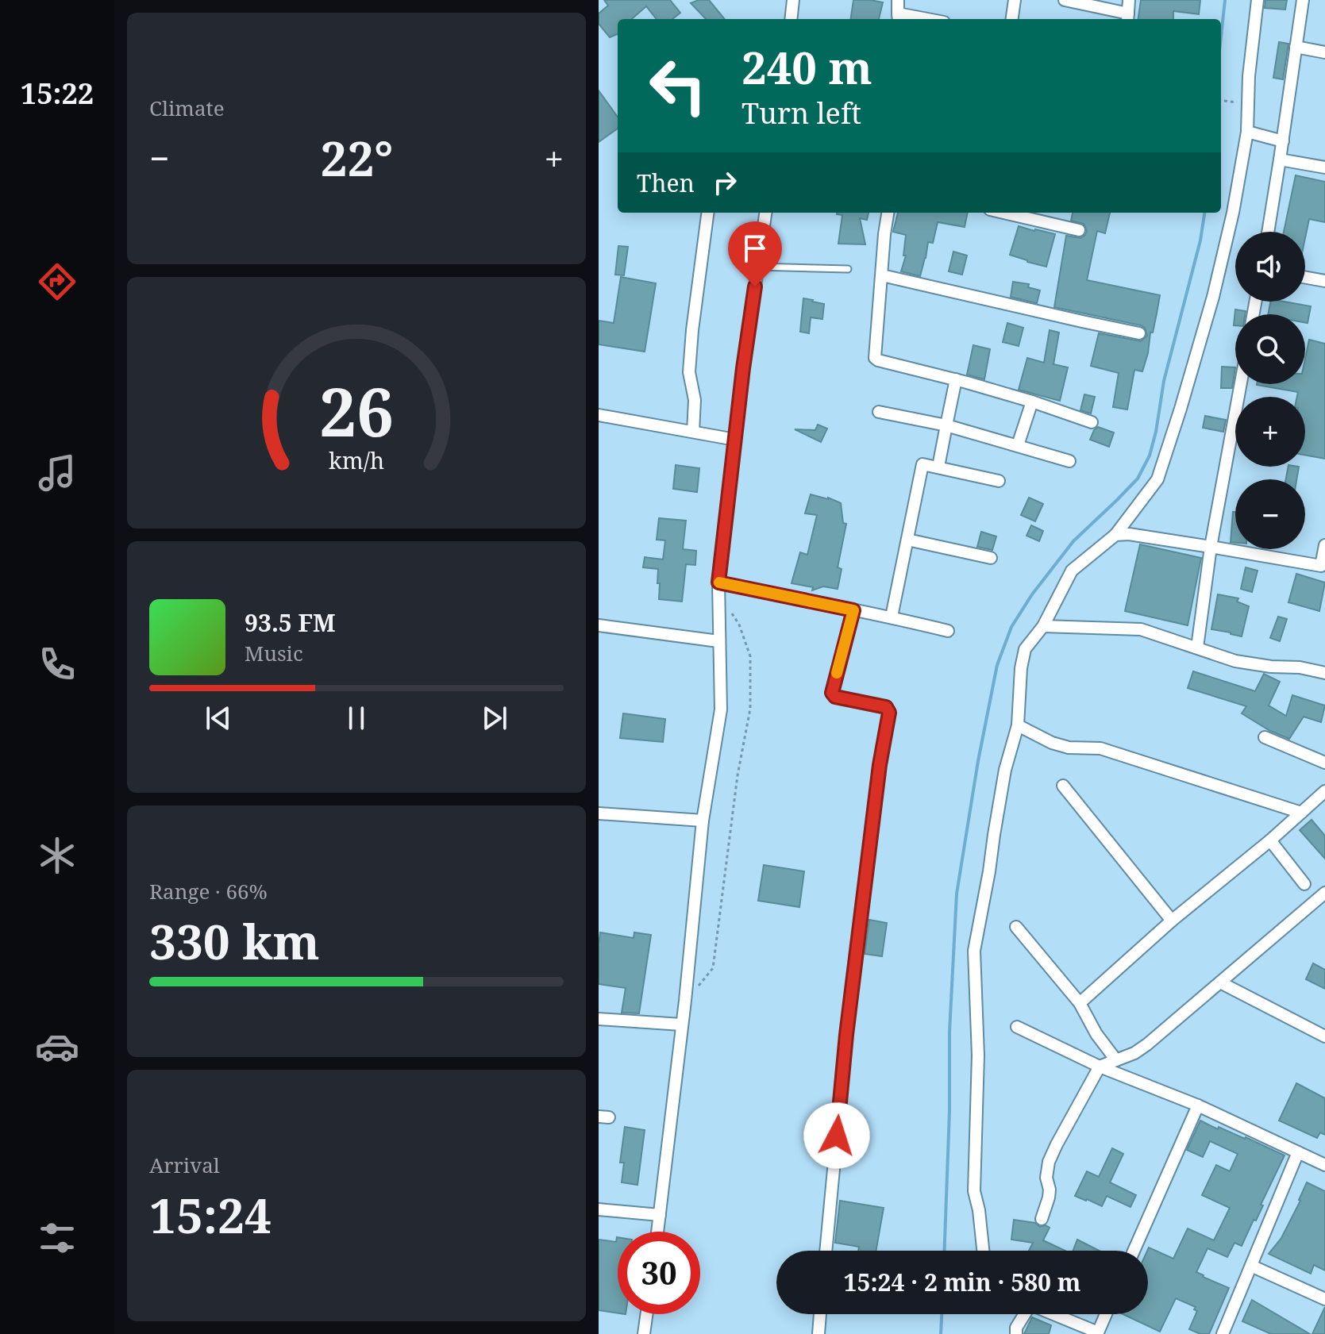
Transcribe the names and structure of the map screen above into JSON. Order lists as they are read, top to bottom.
{
  "page": {
    "tabs": "15:22",
    "tile": [
      "Climate",
      ["Range · 66%", "330 km"],
      ["Arrival", "15:24"]
    ],
    "turn": ["240 m", "Turn left"],
    "heat": ["−", "22°", "+"],
    "then": "Then",
    "map_buttons": ["+", "−"],
    "song": ["93.5 FM", "Music"],
    "limit": "30",
    "trip": "15:24 · 2 min · 580 m",
    "gauge": ["26", "km/h"]
  }
}
